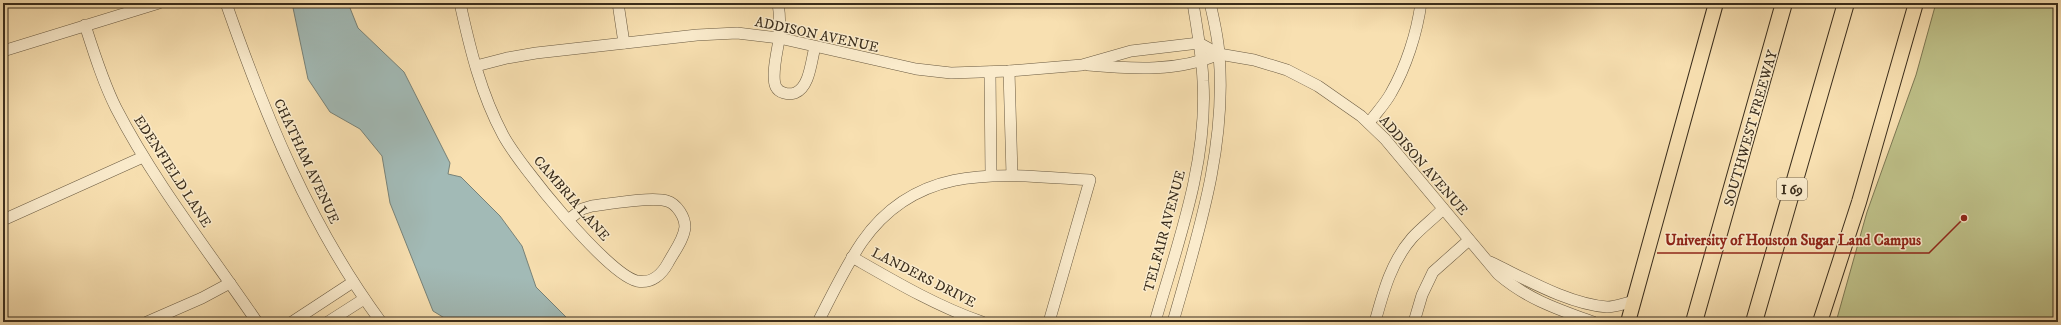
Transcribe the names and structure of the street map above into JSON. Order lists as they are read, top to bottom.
{
  "streets": {
    "highway": ["SOUTHWEST FREEWAY", "I 69"],
    "street": [
      "ADDISON AVENUE",
      "CHATHAM AVENUE",
      "EDENFIELD LANE",
      "CAMBRIA LANE",
      "TELFAIR AVENUE",
      "LANDERS DRIVE"
    ]
  },
  "crossings": [
    ["ADDISON AVENUE", "CAMBRIA LANE"],
    ["ADDISON AVENUE", "TELFAIR AVENUE"]
  ],
  "places": ["University of Houston Sugar Land Campus"]
}
